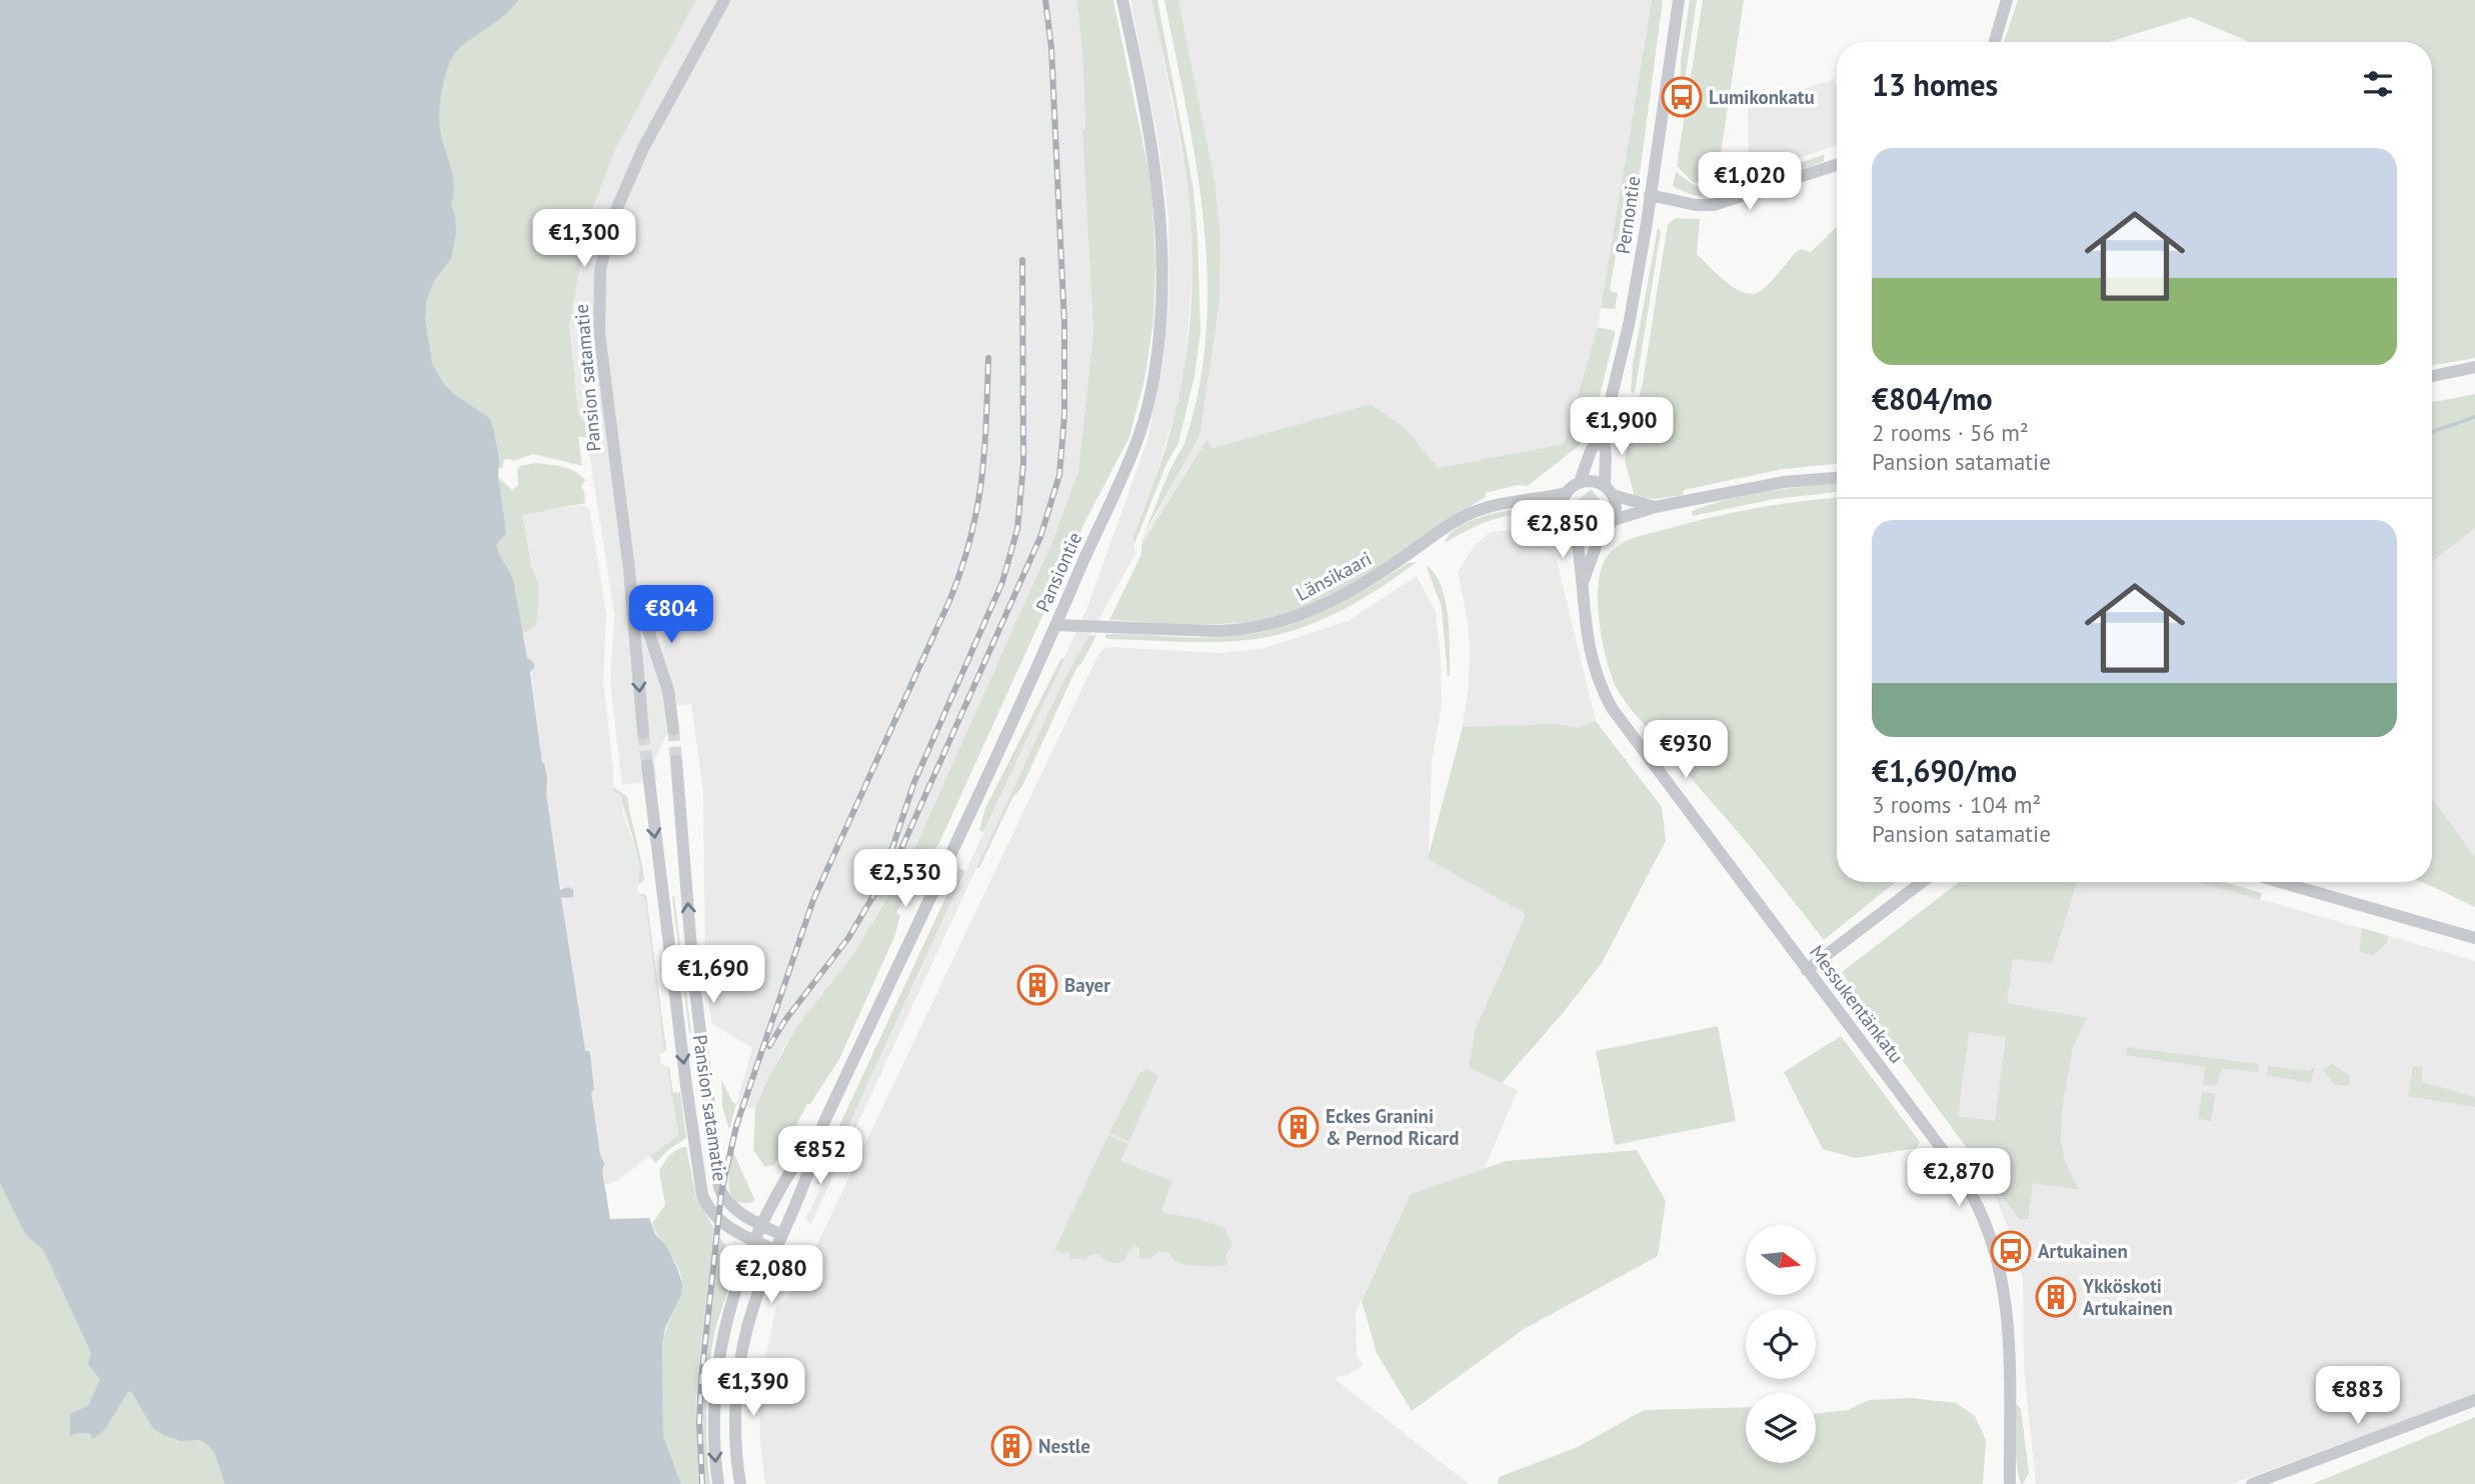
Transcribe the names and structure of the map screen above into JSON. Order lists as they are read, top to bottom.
{
  "streets": {
    "street": [
      "Pernontie",
      "Pansion satamatie",
      "Pansiontie",
      "Länsikaari",
      "Messukentänkatu"
    ]
  },
  "crossings": [
    ["Pernontie", "Länsikaari"],
    ["Pernontie", "Messukentänkatu"],
    ["Pansion satamatie", "Pansiontie"],
    ["Pansiontie", "Länsikaari"],
    ["Länsikaari", "Messukentänkatu"]
  ],
  "places": {
    "bus stop": ["Lumikonkatu", "Artukainen"],
    "building": [
      "Bayer",
      "Eckes Granini & Pernod Ricard",
      "Ykköskoti Artukainen",
      "Nestle"
    ]
  },
  "north": "right",
  "page": {
    "heading": "13 homes",
    "list": [
      {
        "name": "€804/mo",
        "note": "2 rooms · 56 m² · Pansion satamatie"
      },
      {
        "name": "€1,690/mo",
        "note": "3 rooms · 104 m² · Pansion satamatie"
      }
    ],
    "price": [
      "€1,020",
      "€1,300",
      "€1,900",
      "€2,850",
      "€804",
      "€930",
      "€2,530",
      "€1,690",
      "€852",
      "€2,870",
      "€2,080",
      "€1,390",
      "€883"
    ]
  }
}
